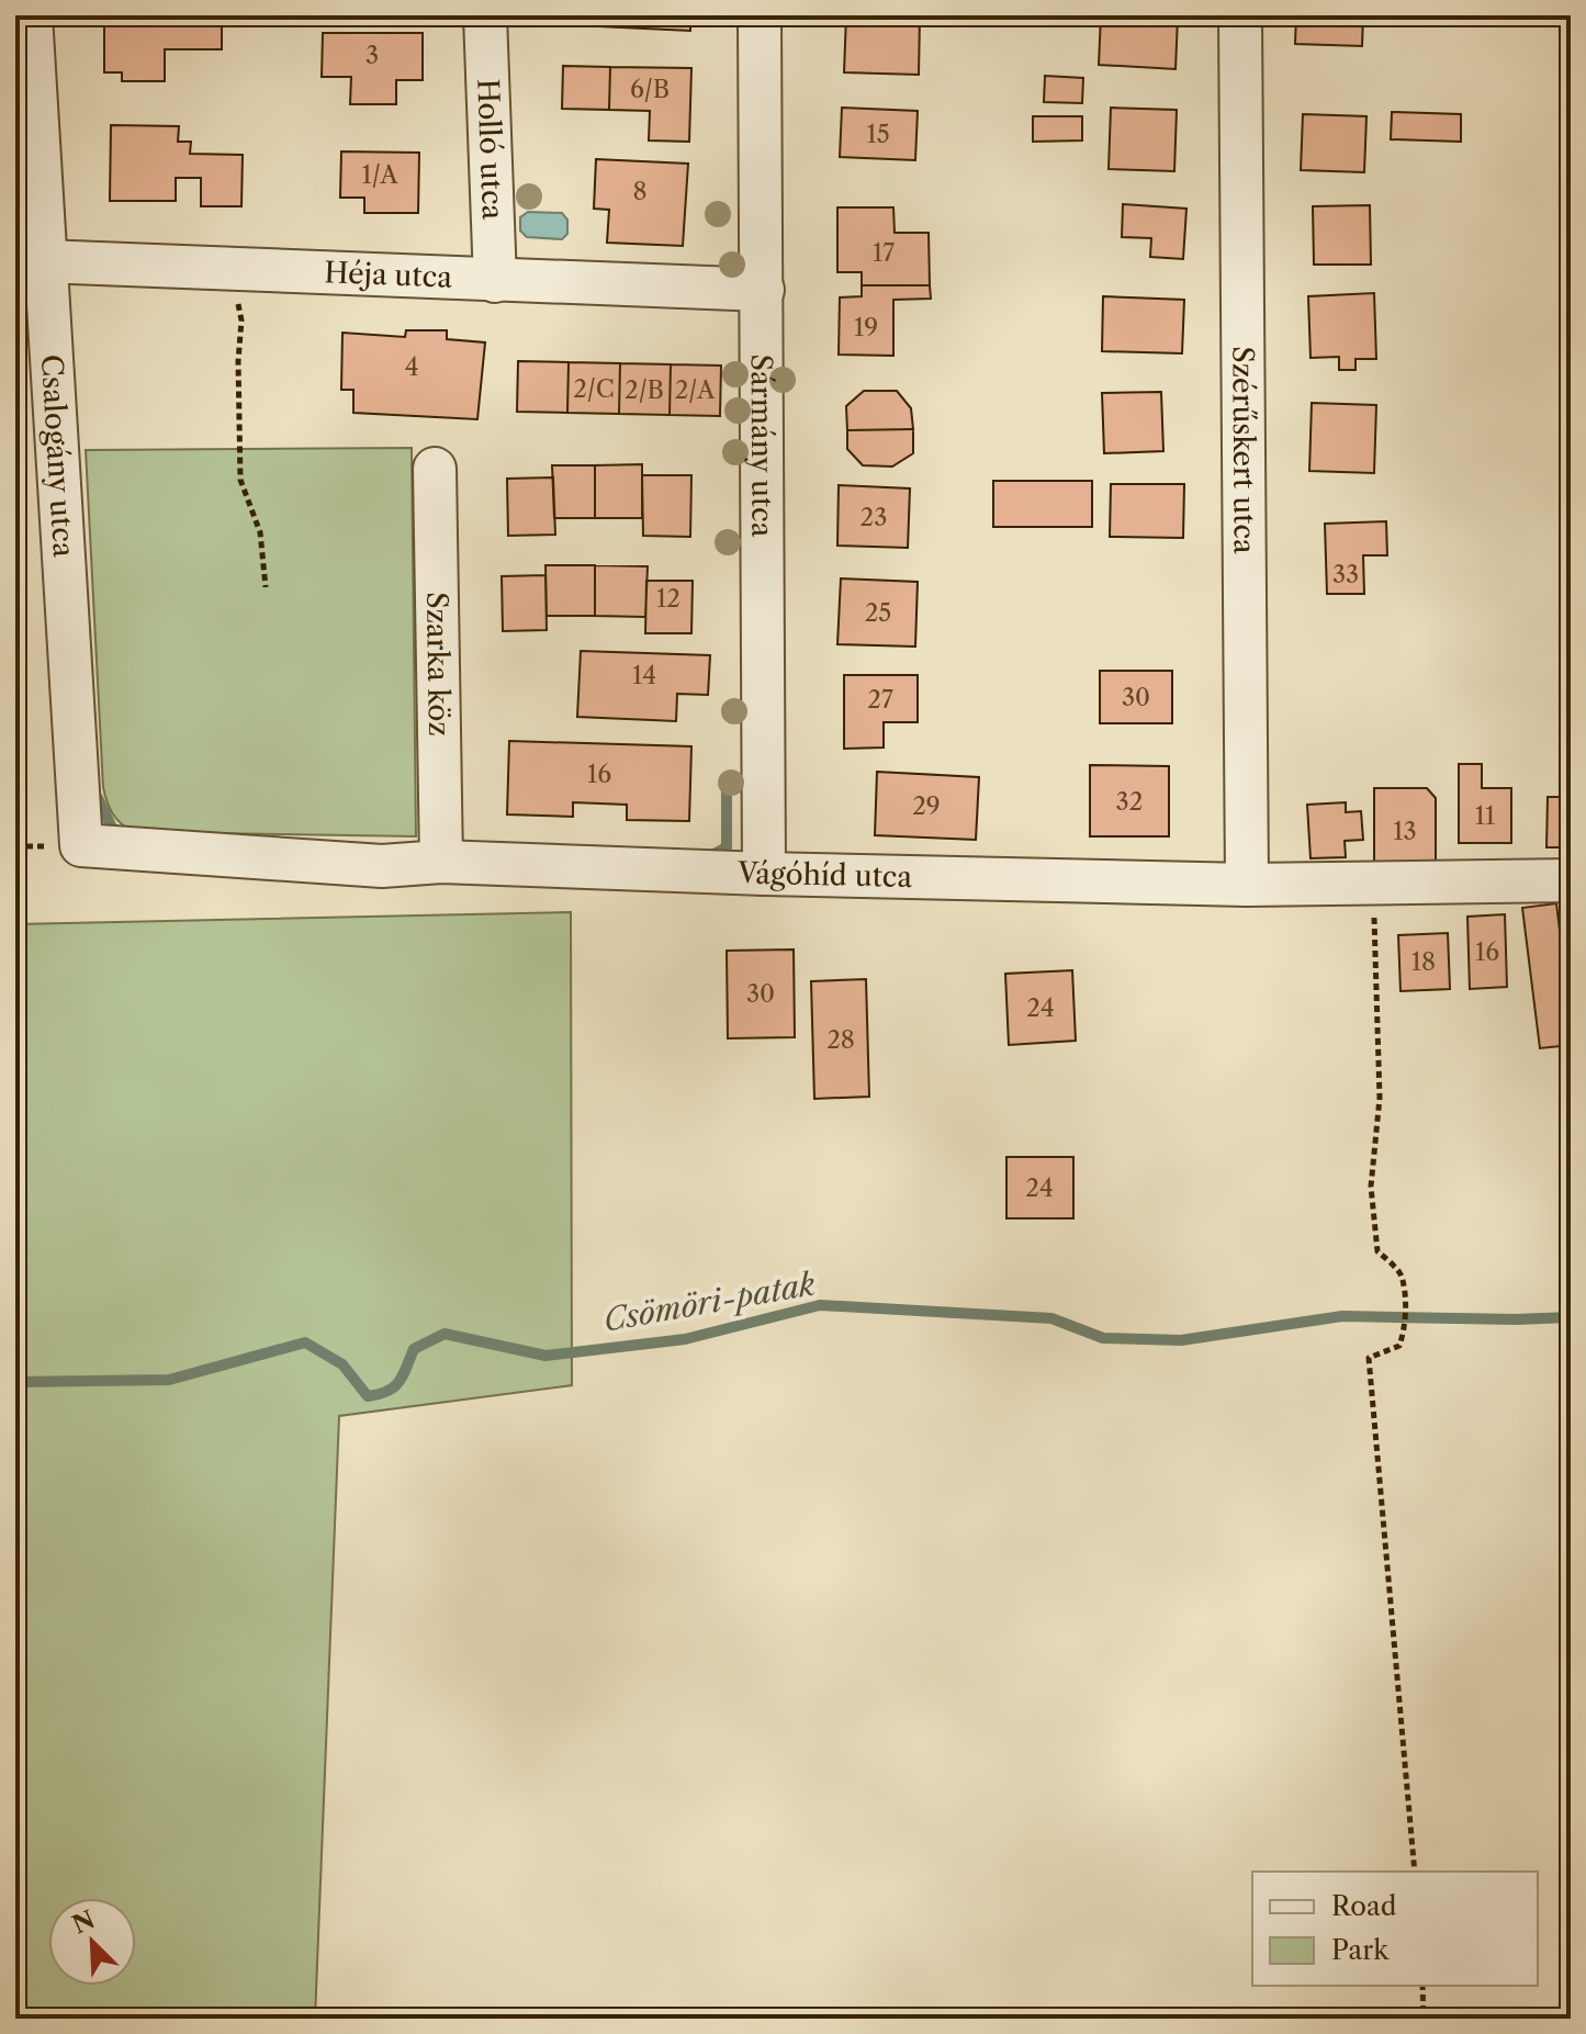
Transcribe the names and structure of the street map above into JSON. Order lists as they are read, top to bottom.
{
  "streets": {
    "street": [
      "Holló utca",
      "Héja utca",
      "Sármány utca",
      "Szérűskert utca",
      "Csalogány utca",
      "Szarka köz",
      "Vágóhíd utca"
    ]
  },
  "crossings": [
    ["Holló utca", "Héja utca"],
    ["Héja utca", "Sármány utca"],
    ["Héja utca", "Csalogány utca"],
    ["Sármány utca", "Vágóhíd utca"],
    ["Szérűskert utca", "Vágóhíd utca"],
    ["Csalogány utca", "Vágóhíd utca"],
    ["Szarka köz", "Vágóhíd utca"]
  ],
  "water": ["Csömöri-patak"],
  "house_numbers": [
    "3",
    "6/B",
    "15",
    "1/A",
    "8",
    "17",
    "19",
    "4",
    "2/C",
    "2/B",
    "2/A",
    "23",
    "33",
    "12",
    "25",
    "14",
    "30",
    "27",
    "16",
    "32",
    "29",
    "11",
    "13",
    "16",
    "18",
    "30",
    "24",
    "28",
    "24"
  ],
  "legend": ["Road", "Park"],
  "north": "top left"
}
